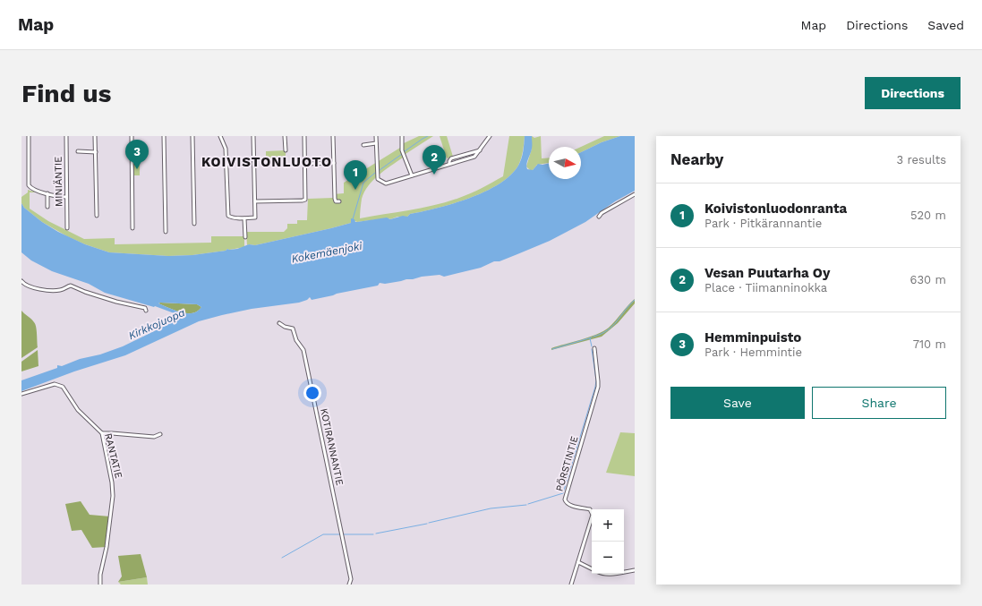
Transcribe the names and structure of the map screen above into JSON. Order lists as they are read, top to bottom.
{
  "streets": {
    "street": [
      "MINIÄNTIE",
      "KOTIRANNANTIE",
      "RANTATIE",
      "PÖRSTINTIE"
    ]
  },
  "districts": ["KOIVISTONLUOTO"],
  "water": ["Kokemäenjoki", "Kirkkojuopa"],
  "north": "right",
  "page": {
    "header": "Map",
    "nav": ["Map", "Directions", "Saved"],
    "buttons": [
      "Directions",
      ["Save", "Share"]
    ],
    "title": "Find us",
    "heading": ["Nearby", "3 results"],
    "pins": ["3", "2", "1"],
    "list": [
      {
        "mark": "1",
        "name": "Koivistonluodonranta",
        "note": "Park · Pitkärannantie",
        "value": "520 m"
      },
      {
        "mark": "2",
        "name": "Vesan Puutarha Oy",
        "note": "Place · Tiimanninokka",
        "value": "630 m"
      },
      {
        "mark": "3",
        "name": "Hemminpuisto",
        "note": "Park · Hemmintie",
        "value": "710 m"
      }
    ],
    "map_buttons": ["+", "−"]
  }
}
